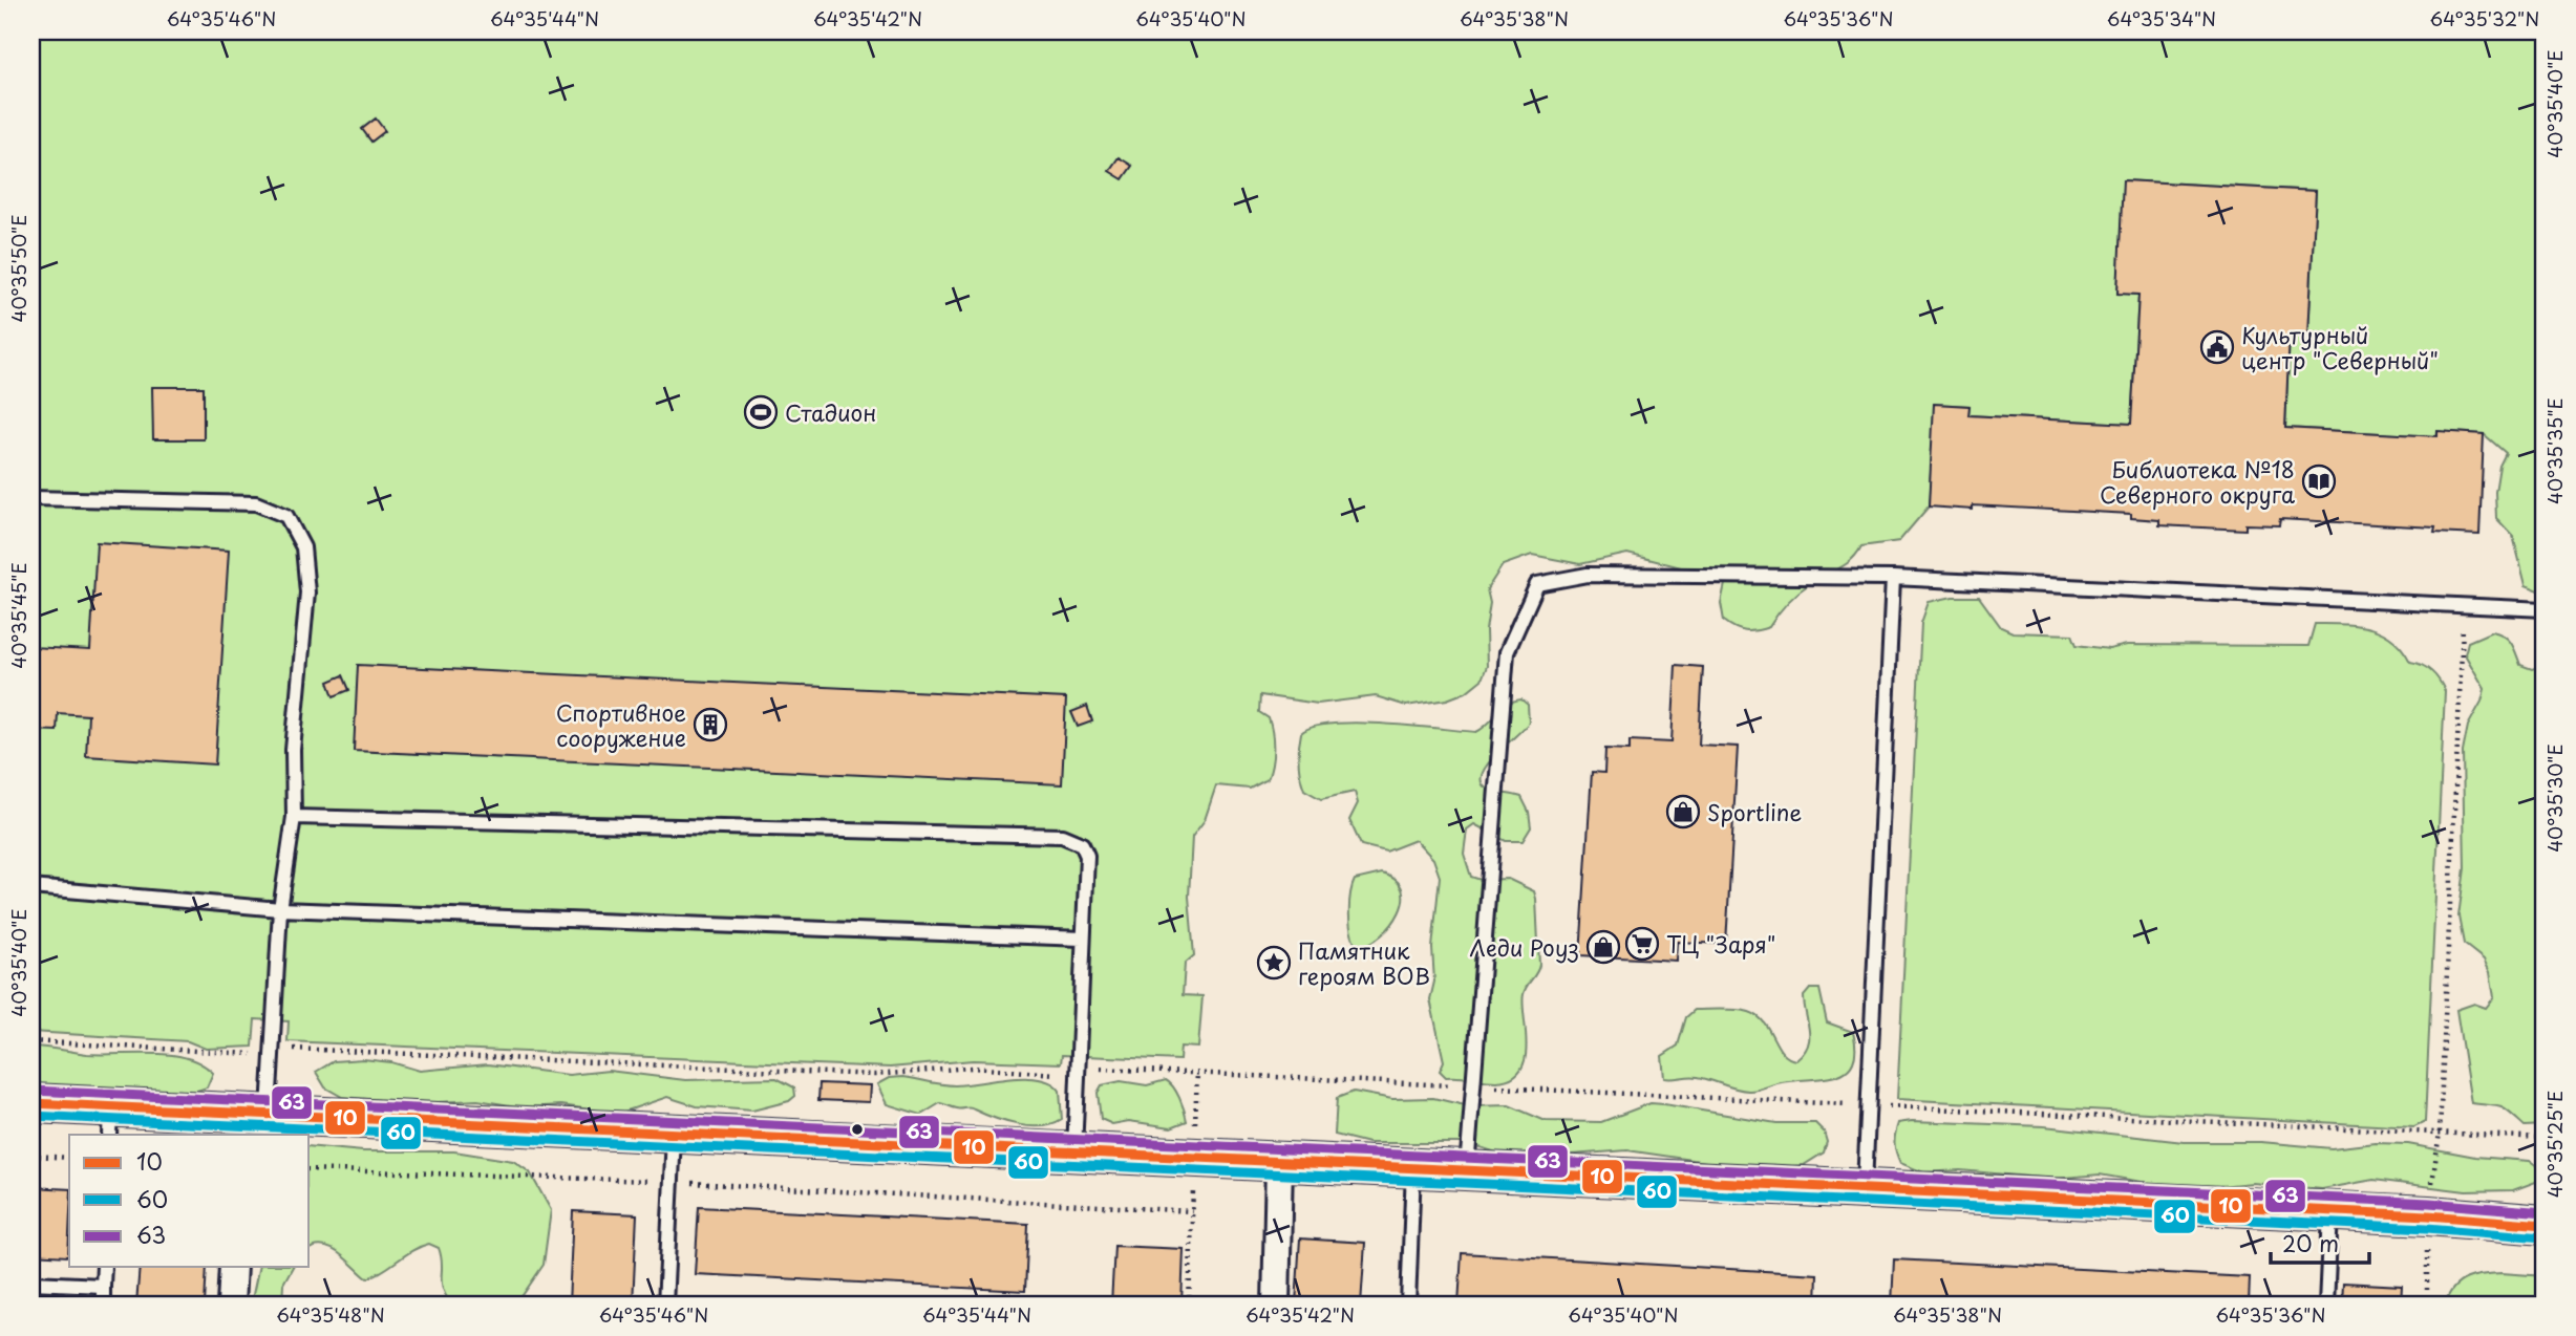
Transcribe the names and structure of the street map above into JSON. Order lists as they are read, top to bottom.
{
  "places": {
    "public building": ["Культурный центр \"Северный\""],
    "sports": ["Стадион"],
    "library": ["Библиотека №18 Северного округа"],
    "building": ["Спортивное сооружение"],
    "shop": ["Sportline", "Леди Роуз"],
    "supermarket": ["ТЦ \"Заря\""],
    "place": ["Памятник героям ВОВ"]
  },
  "lines": ["transit line 63", "transit line 10", "transit line 60"],
  "legend": ["10", "60", "63"],
  "scale_bar": "20 m",
  "coordinates": [
    "64°35'46\"N",
    "64°35'44\"N",
    "64°35'42\"N",
    "64°35'40\"N",
    "64°35'38\"N",
    "64°35'36\"N",
    "64°35'34\"N",
    "64°35'32\"N",
    "40°35'40\"E",
    "40°35'50\"E",
    "40°35'35\"E",
    "40°35'45\"E",
    "40°35'30\"E",
    "40°35'25\"E",
    "64°35'48\"N"
  ]
}
